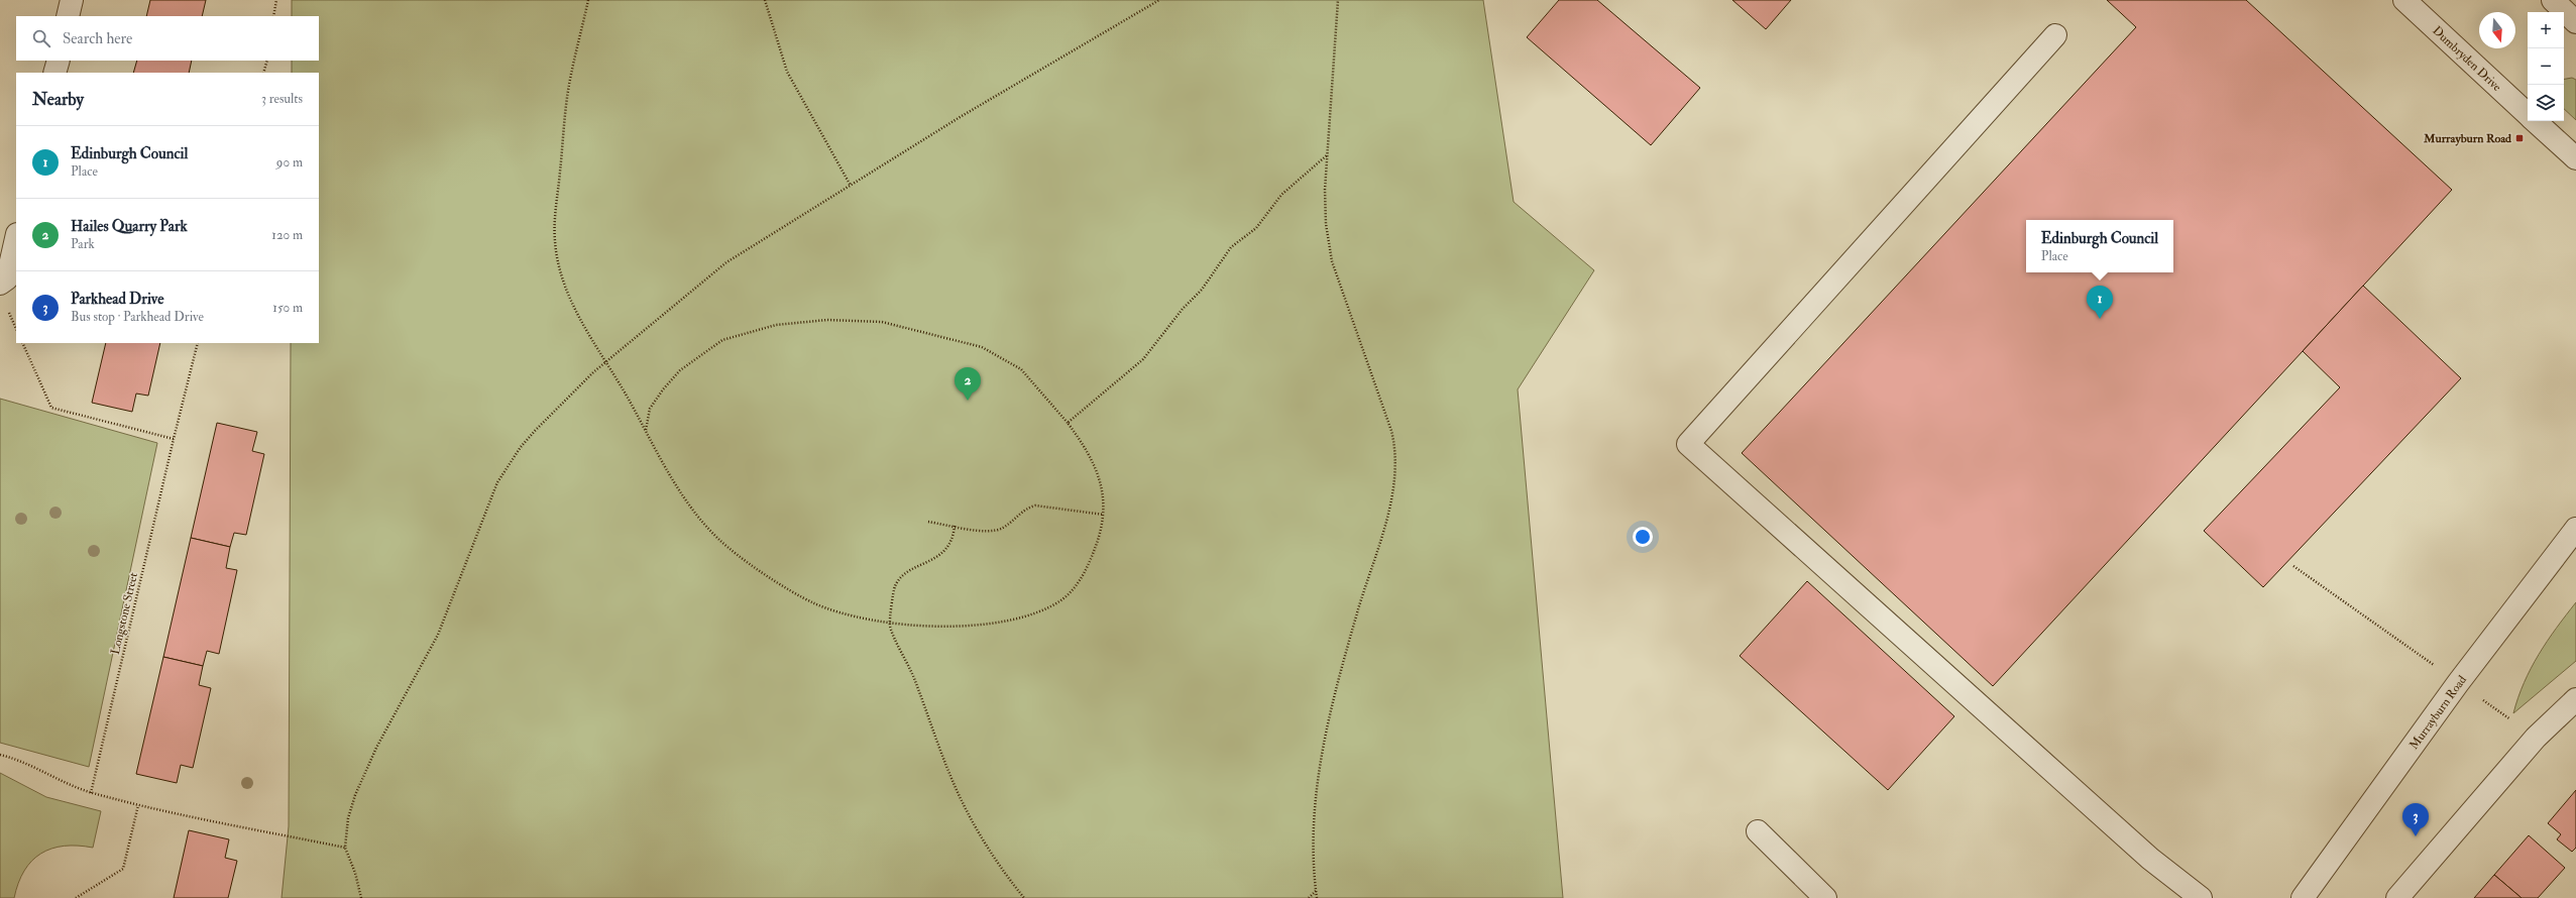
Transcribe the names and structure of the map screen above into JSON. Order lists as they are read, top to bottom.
{
  "streets": {
    "street": ["Dumbryden Drive", "Murrayburn Road"],
    "path": ["Longstone Street"]
  },
  "places": {
    "transit": ["Murrayburn Road"]
  },
  "north": "bottom",
  "page": {
    "map_buttons": ["+", "−"],
    "search": "Search here",
    "heading": ["Nearby", "3 results"],
    "list": [
      {
        "mark": "1",
        "name": "Edinburgh Council",
        "note": "Place",
        "value": "90 m"
      },
      {
        "mark": "2",
        "name": "Hailes Quarry Park",
        "note": "Park",
        "value": "120 m"
      },
      {
        "mark": "3",
        "name": "Parkhead Drive",
        "note": "Bus stop · Parkhead Drive",
        "value": "150 m"
      }
    ],
    "popup": ["Edinburgh Council", "Place"],
    "pins": ["1", "2", "3"]
  }
}
